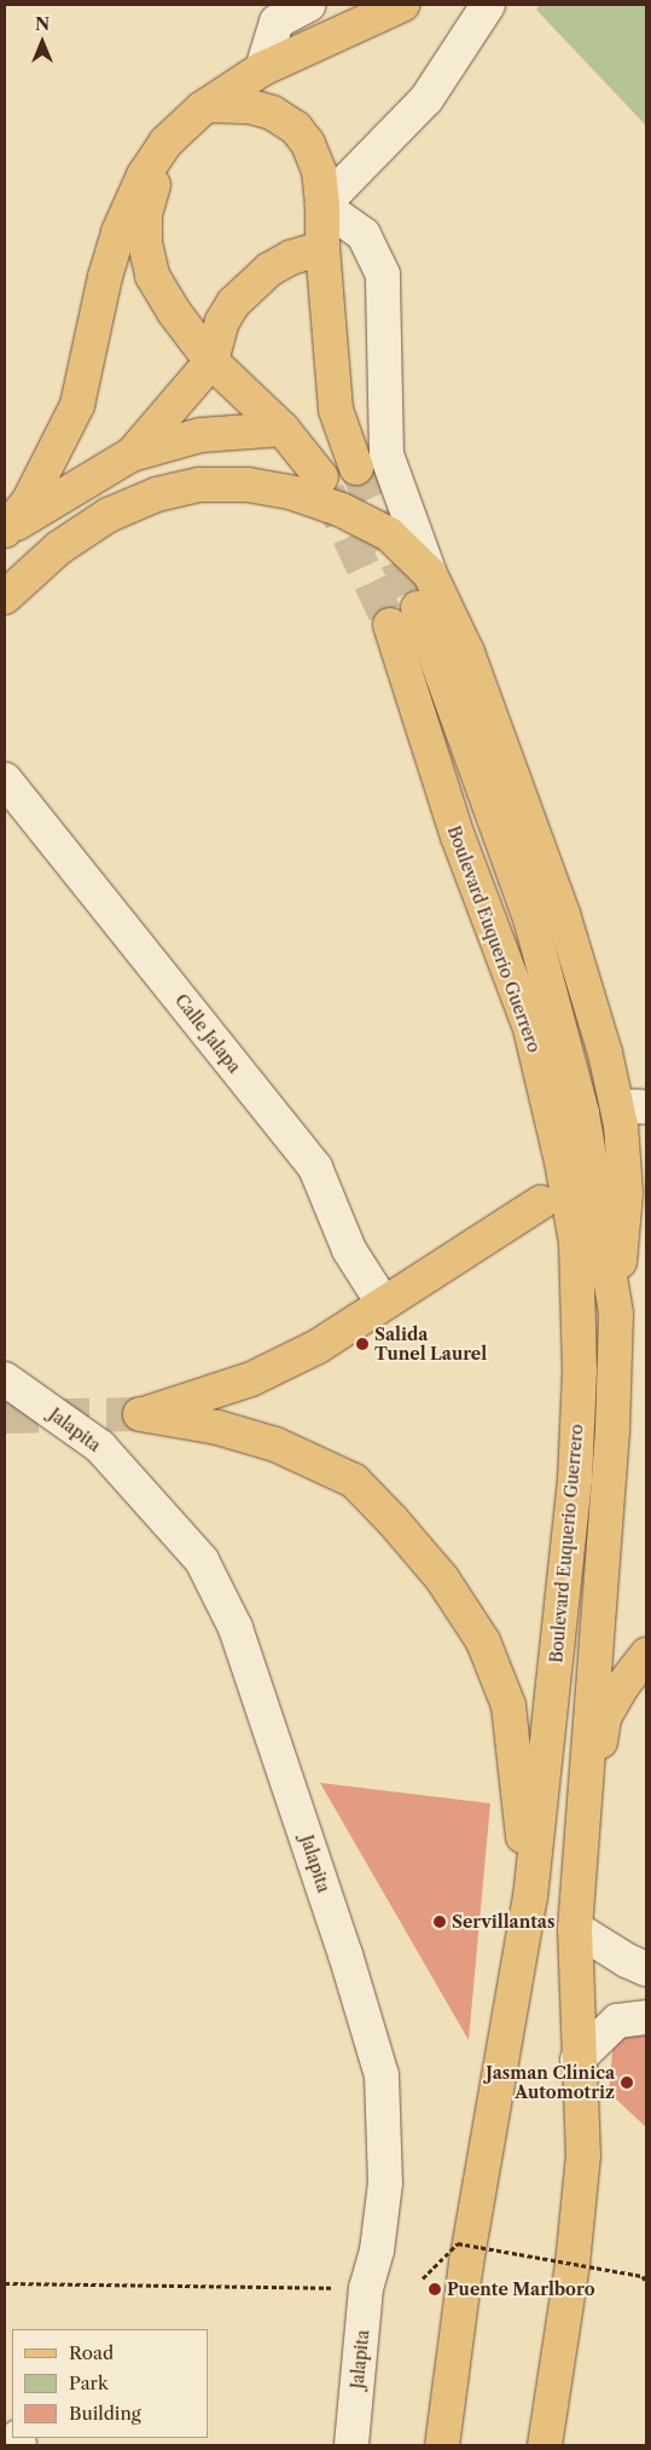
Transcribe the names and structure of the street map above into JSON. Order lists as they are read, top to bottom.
{
  "streets": {
    "main road": ["Boulevard Euquerio Guerrero"],
    "street": ["Calle Jalapa", "Jalapita"]
  },
  "places": [
    "Salida Tunel Laurel",
    "Servillantas",
    "Jasman Clínica Automotriz",
    "Puente Marlboro"
  ],
  "legend": ["Road", "Park", "Building"],
  "north": "top"
}
